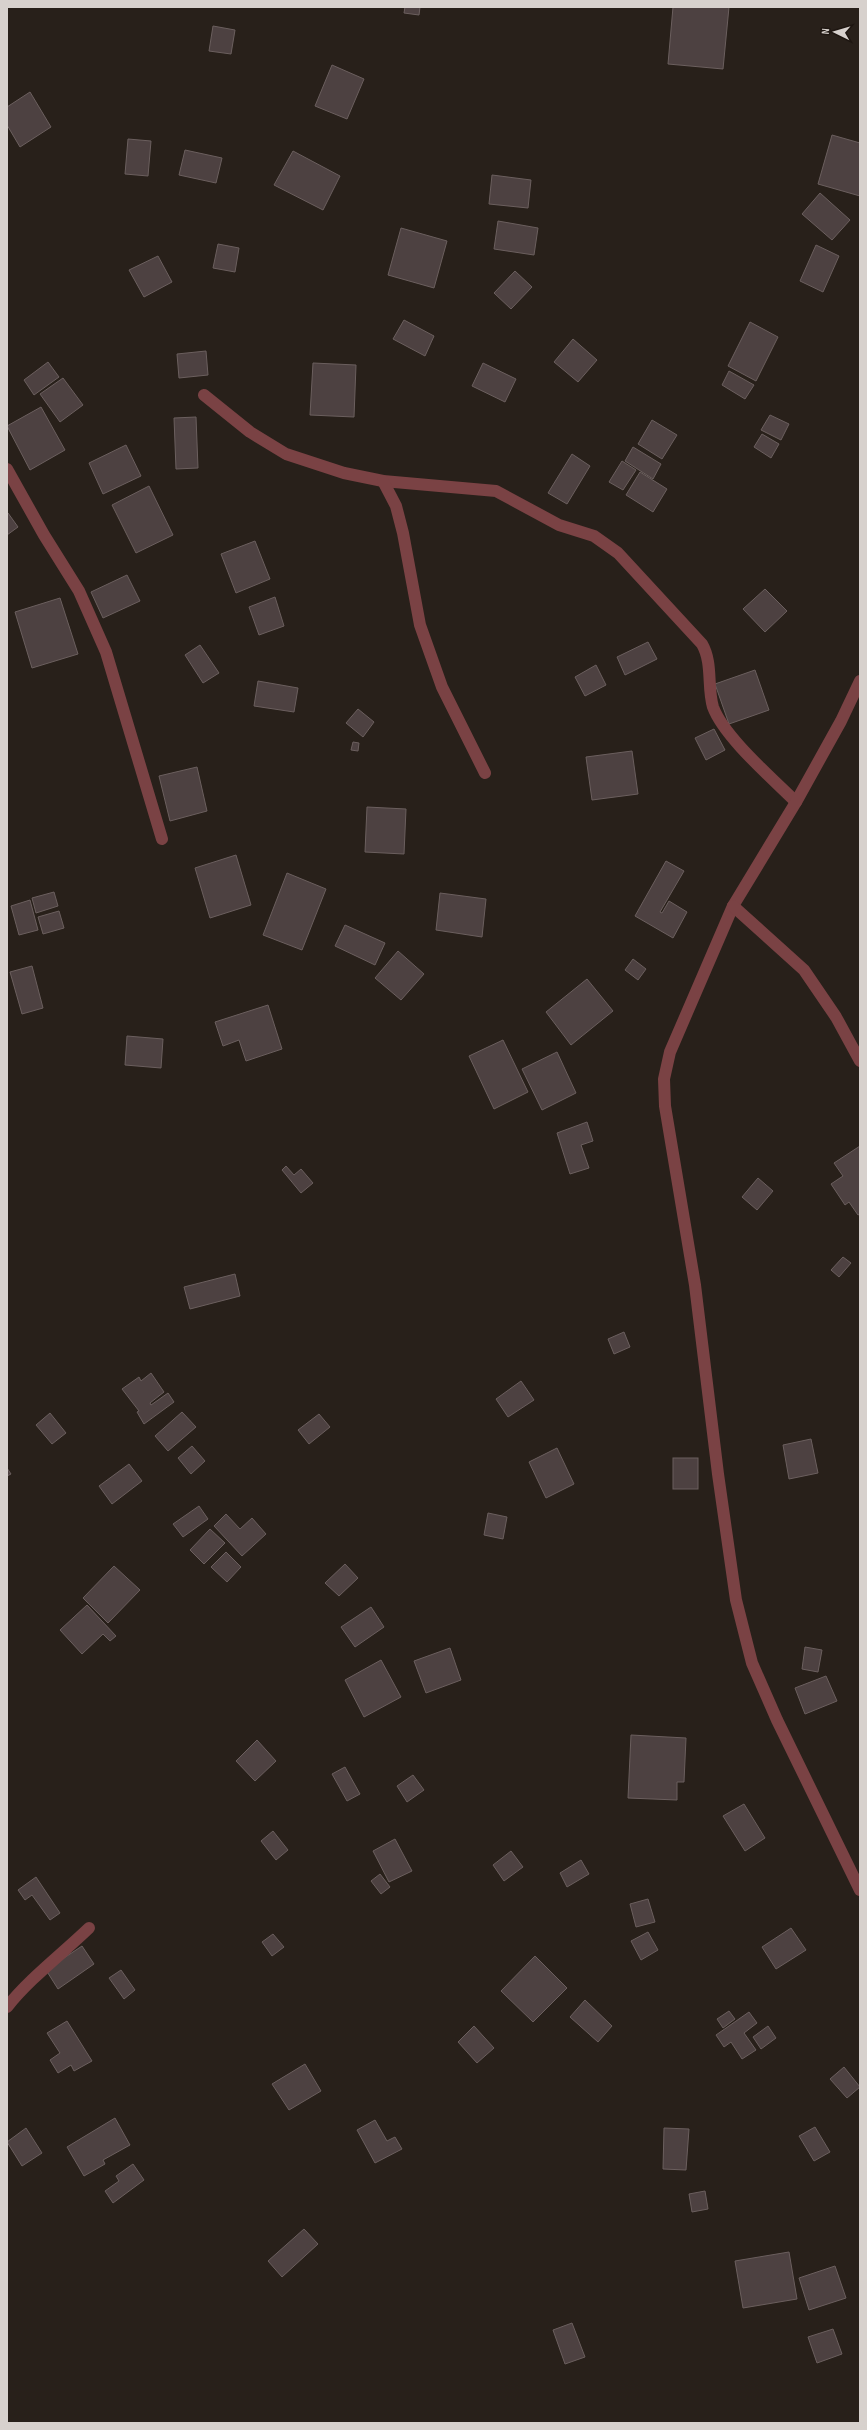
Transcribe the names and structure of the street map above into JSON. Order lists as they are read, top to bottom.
{
  "north": "left"
}
